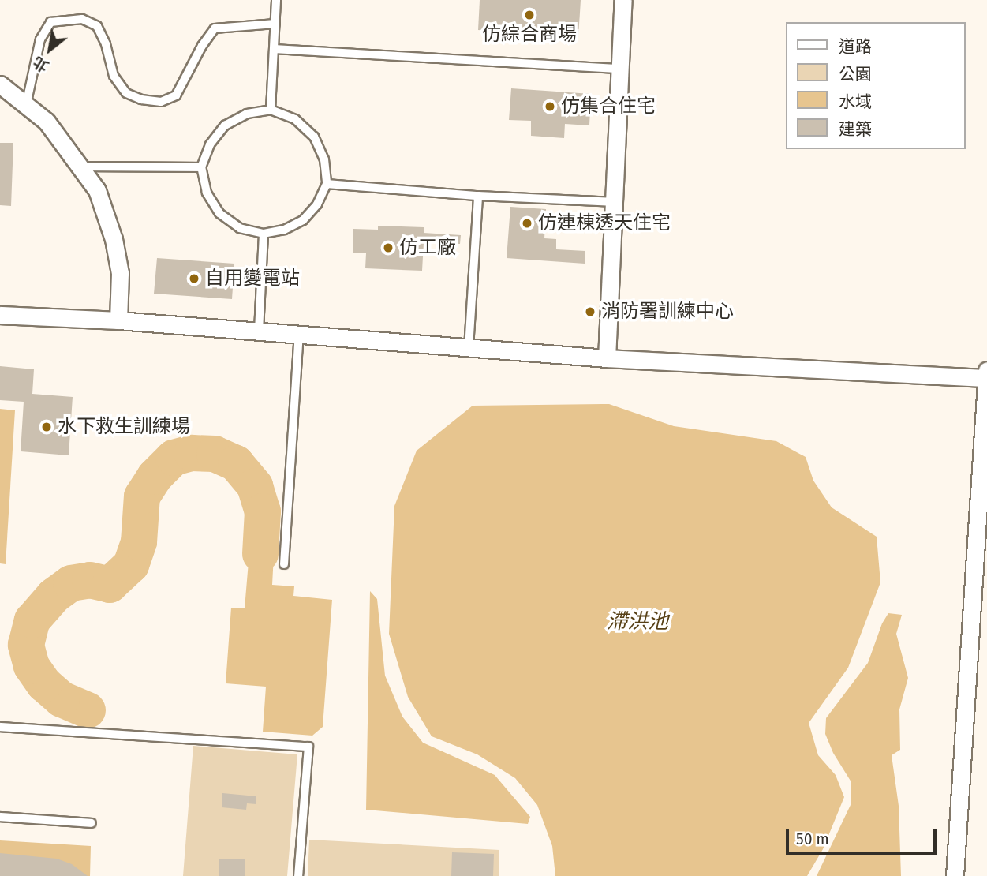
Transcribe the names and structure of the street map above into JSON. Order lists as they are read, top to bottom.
{
  "water": ["滯洪池"],
  "places": [
    "仿綜合商場",
    "仿集合住宅",
    "仿連棟透天住宅",
    "仿工廠",
    "自用變電站",
    "消防署訓練中心",
    "水下救生訓練場"
  ],
  "legend": [
    "道路",
    "公園",
    "水域",
    "建築"
  ],
  "scale_bar": "50 m",
  "north": "bottom left"
}
